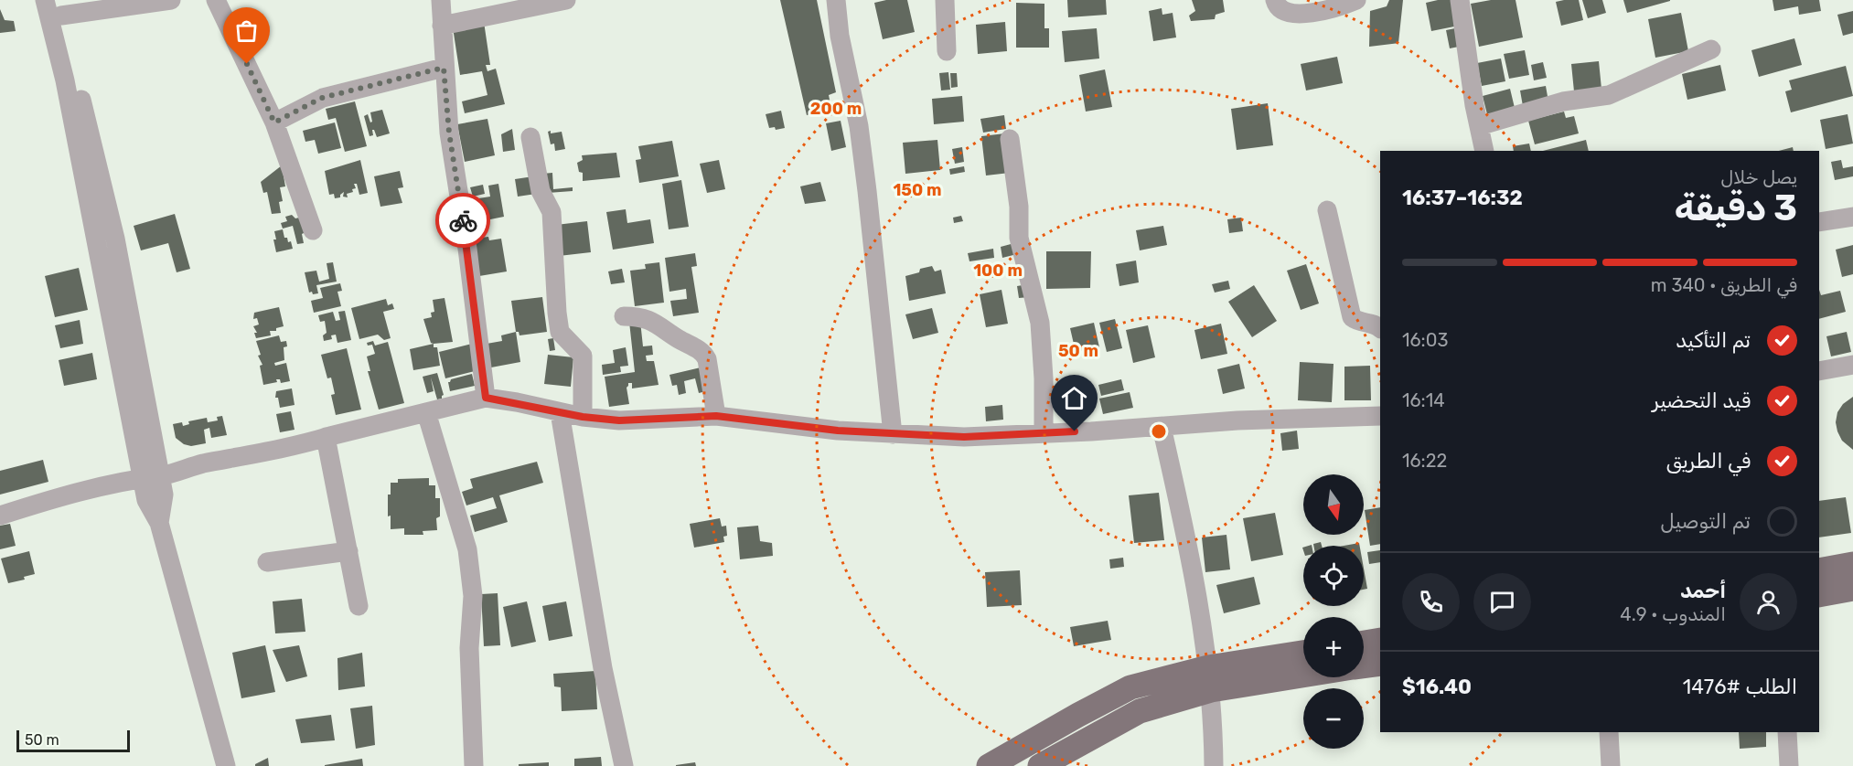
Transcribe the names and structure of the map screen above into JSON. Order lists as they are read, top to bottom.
{
  "scale_bar": "50 m",
  "north": "bottom",
  "page": {
    "heading": ["3 دقيقة", "يصل خلال", "16:32–16:37"],
    "panel": [
      "أحمد",
      "المندوب · 4.9",
      "الطلب #1476",
      "$16.40"
    ],
    "bar": "في الطريق · 340 m",
    "list": [
      ["تم التأكيد", "16:03"],
      ["قيد التحضير", "16:14"],
      ["في الطريق", "16:22"],
      "تم التوصيل"
    ],
    "map_buttons": ["+", "−"],
    "scale": "50 m"
  },
  "rings": [
    "200 m",
    "150 m",
    "100 m",
    "50 m"
  ]
}
